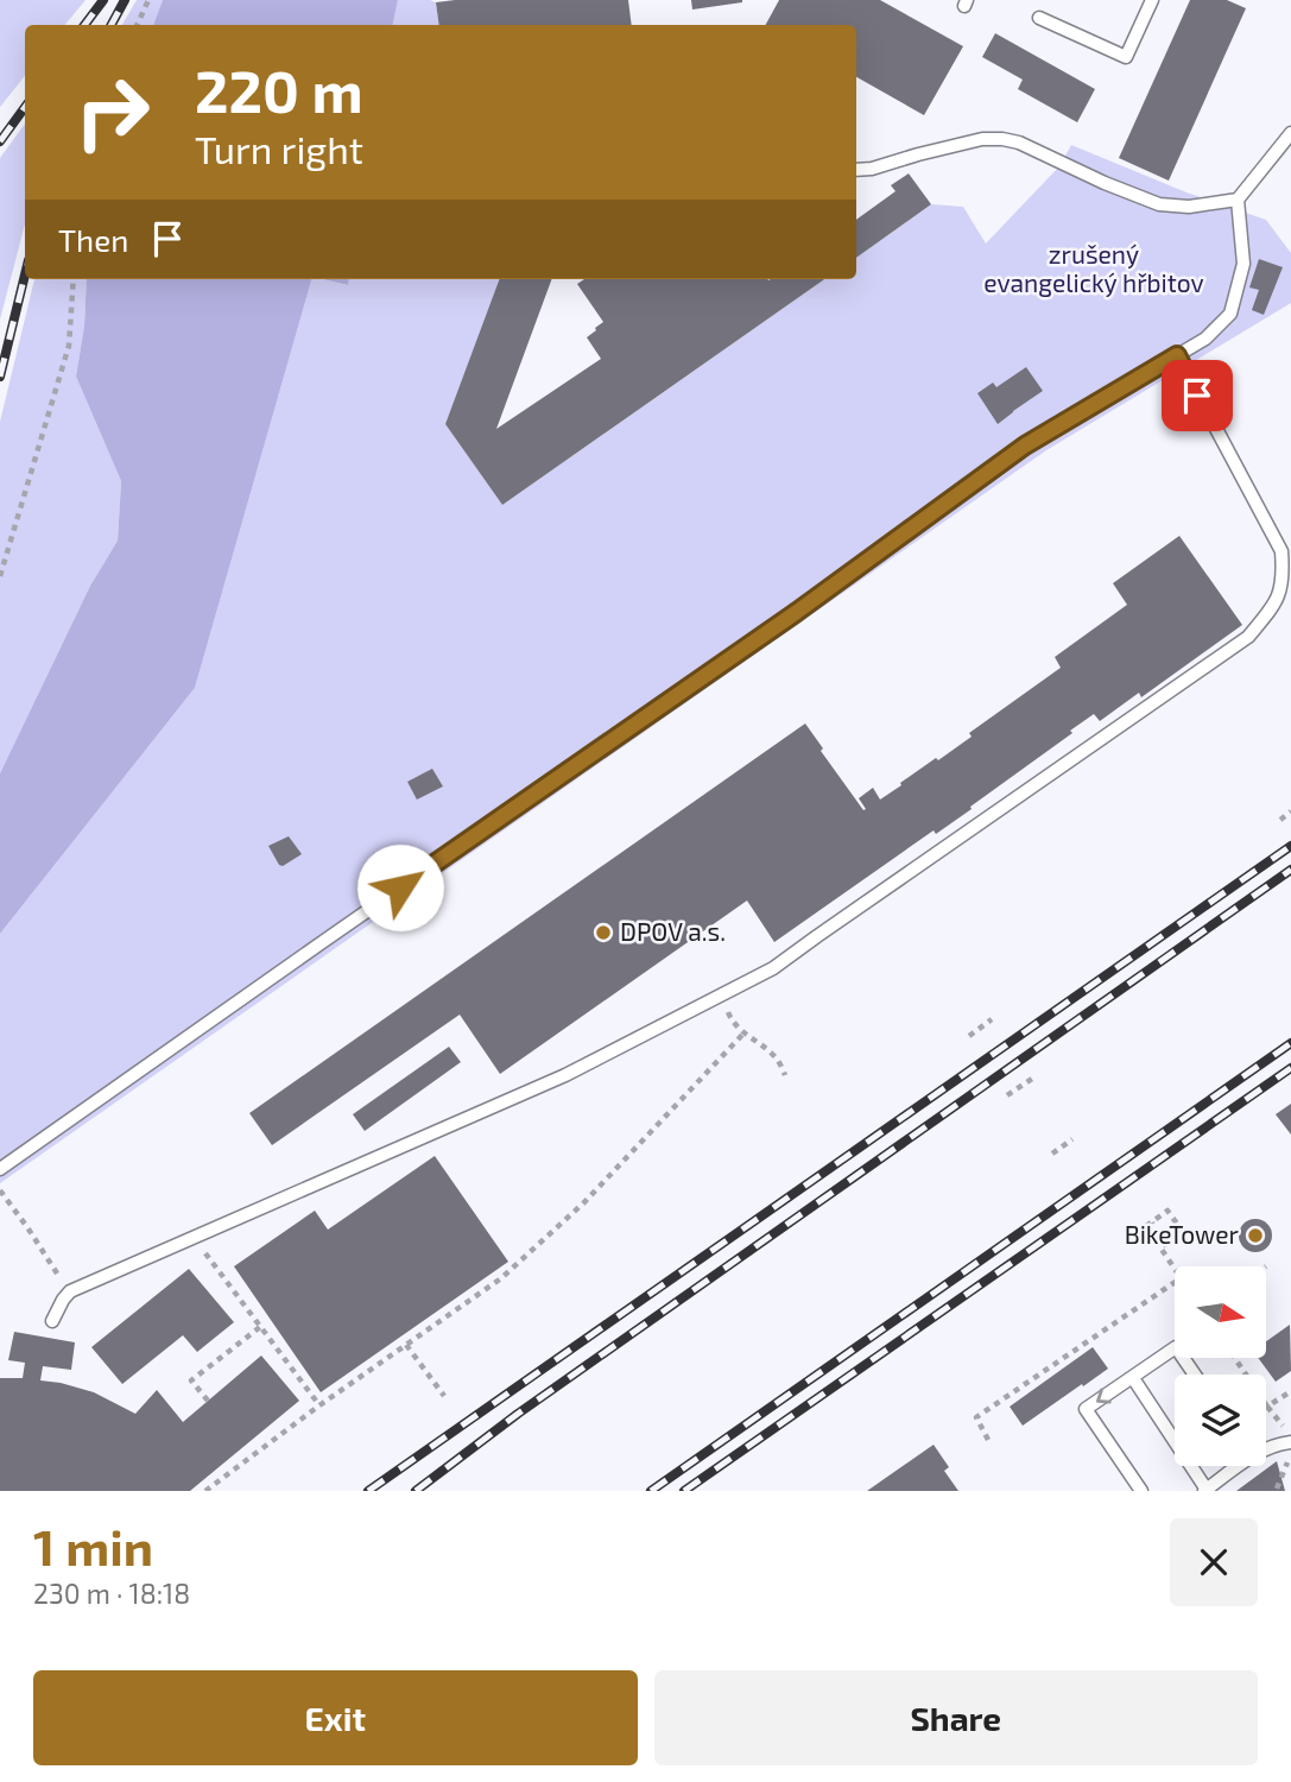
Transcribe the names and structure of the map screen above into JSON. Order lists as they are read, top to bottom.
{
  "parks": ["zrušený evangelický hřbitov"],
  "places": ["DPOV a.s.", "BikeTower"],
  "north": "right",
  "page": {
    "turn": ["220 m", "Turn right"],
    "then": "Then",
    "heading": ["1 min", "230 m · 18:18"],
    "buttons": ["Exit", "Share"]
  }
}
